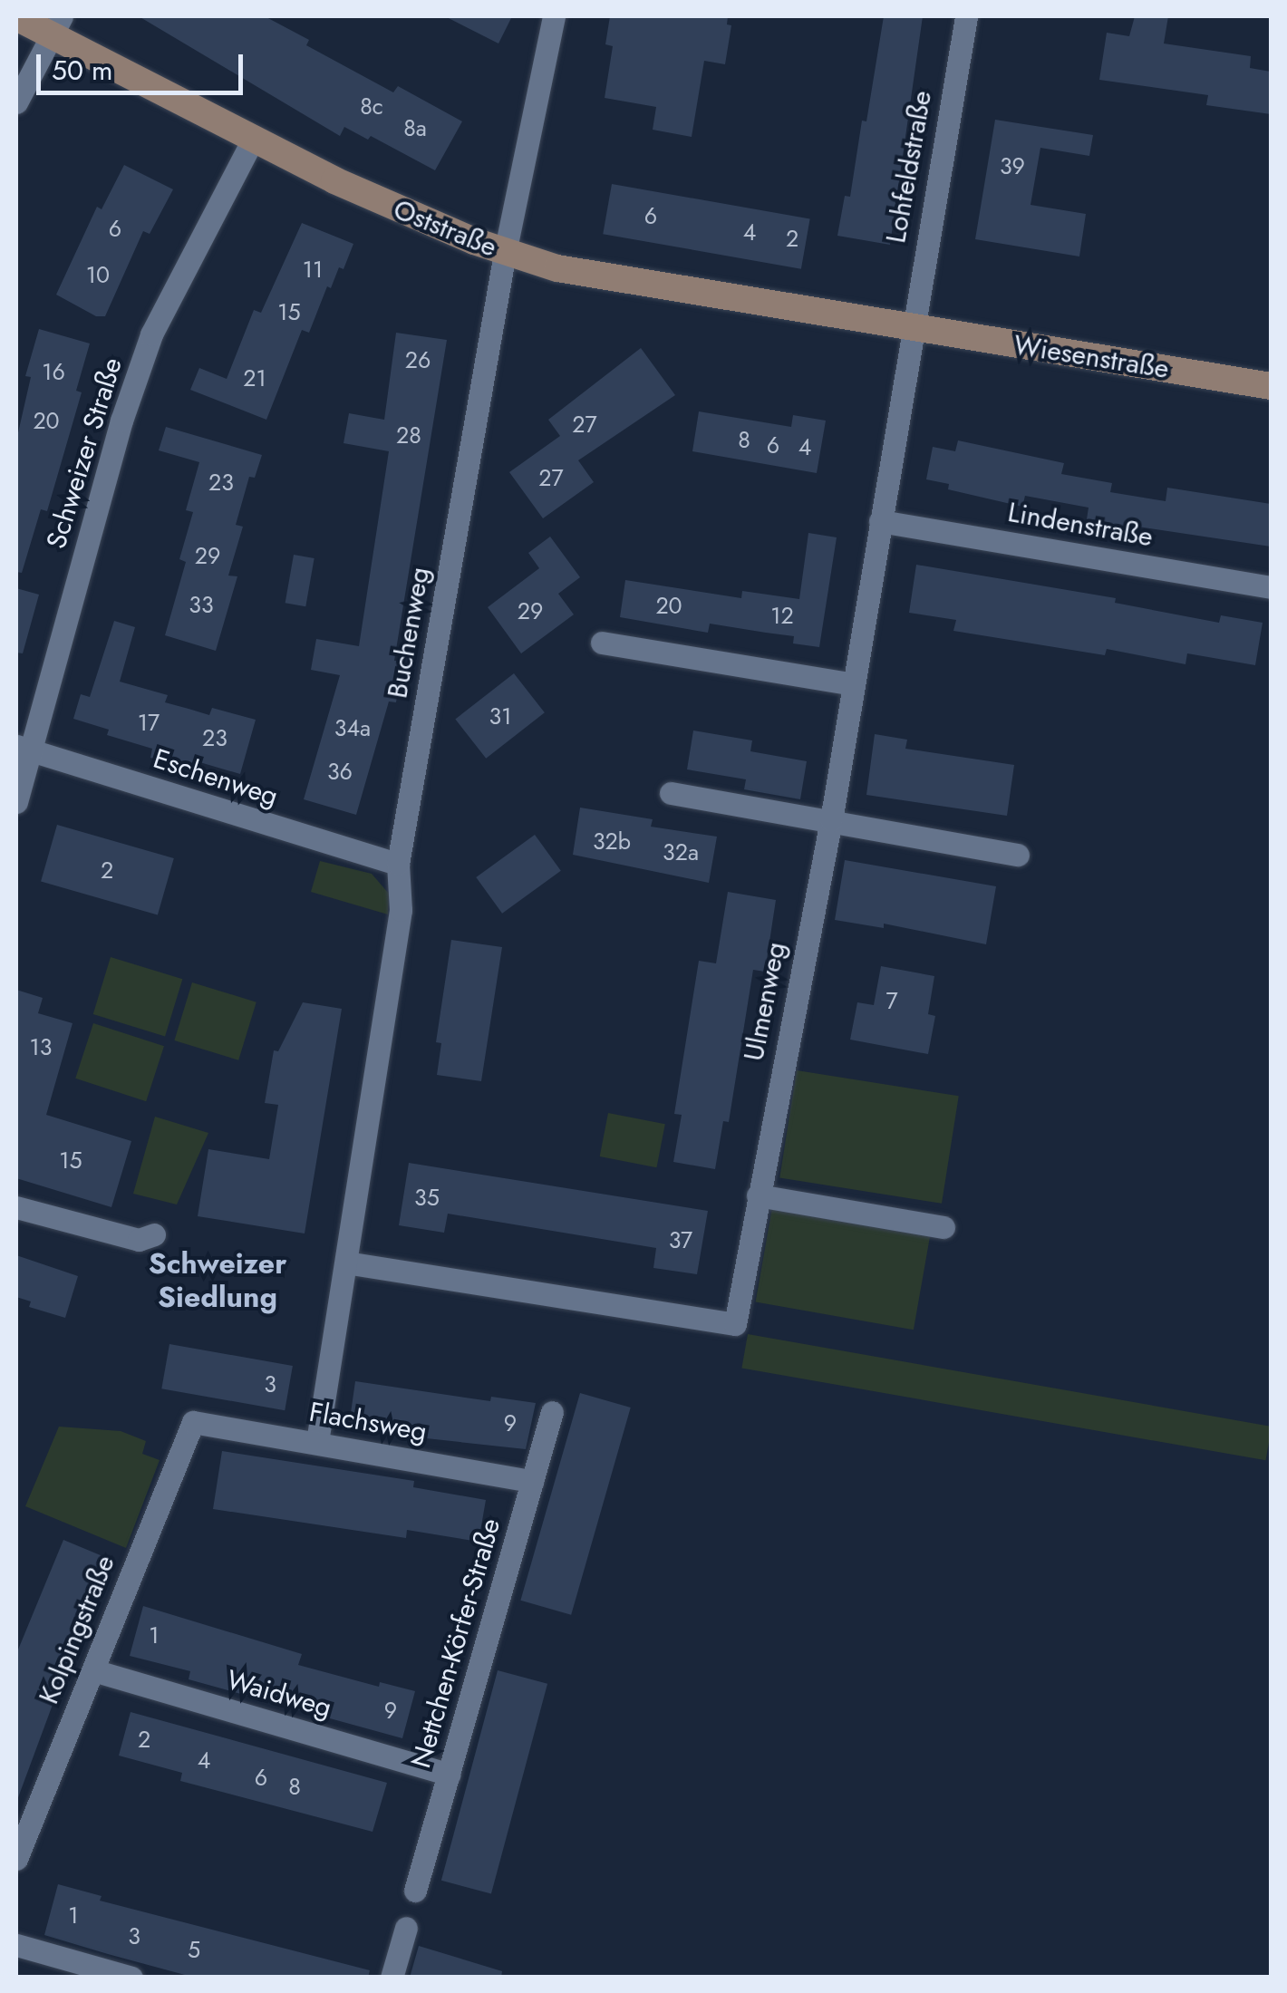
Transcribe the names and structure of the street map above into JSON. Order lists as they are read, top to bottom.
{
  "streets": {
    "main road": ["Oststraße", "Wiesenstraße"],
    "street": [
      "Lohfeldstraße",
      "Schweizer Straße",
      "Lindenstraße",
      "Buchenweg",
      "Eschenweg",
      "Ulmenweg",
      "Flachsweg",
      "Kolpingstraße",
      "Nettchen-Körfer-Straße",
      "Waidweg"
    ]
  },
  "crossings": [
    ["Lohfeldstraße", "Oststraße"],
    ["Lohfeldstraße", "Wiesenstraße"],
    ["Lohfeldstraße", "Ulmenweg"],
    ["Oststraße", "Wiesenstraße"],
    ["Oststraße", "Schweizer Straße"],
    ["Oststraße", "Buchenweg"],
    ["Oststraße", "Ulmenweg"],
    ["Wiesenstraße", "Ulmenweg"],
    ["Schweizer Straße", "Eschenweg"],
    ["Lindenstraße", "Ulmenweg"],
    ["Buchenweg", "Eschenweg"],
    ["Buchenweg", "Ulmenweg"],
    ["Buchenweg", "Flachsweg"],
    ["Flachsweg", "Kolpingstraße"],
    ["Flachsweg", "Nettchen-Körfer-Straße"],
    ["Kolpingstraße", "Waidweg"],
    ["Nettchen-Körfer-Straße", "Waidweg"]
  ],
  "districts": ["Schweizer Siedlung"],
  "house_numbers": [
    "8c",
    "8a",
    "39",
    "6",
    "6",
    "4",
    "2",
    "11",
    "10",
    "15",
    "26",
    "16",
    "21",
    "20",
    "27",
    "28",
    "8",
    "6",
    "4",
    "27",
    "23",
    "29",
    "33",
    "20",
    "29",
    "12",
    "31",
    "17",
    "34a",
    "23",
    "36",
    "32b",
    "32a",
    "2",
    "7",
    "13",
    "15",
    "35",
    "37",
    "3",
    "9",
    "1",
    "9",
    "2",
    "4",
    "6",
    "8",
    "1",
    "3",
    "5"
  ],
  "scale_bar": "50 m"
}
